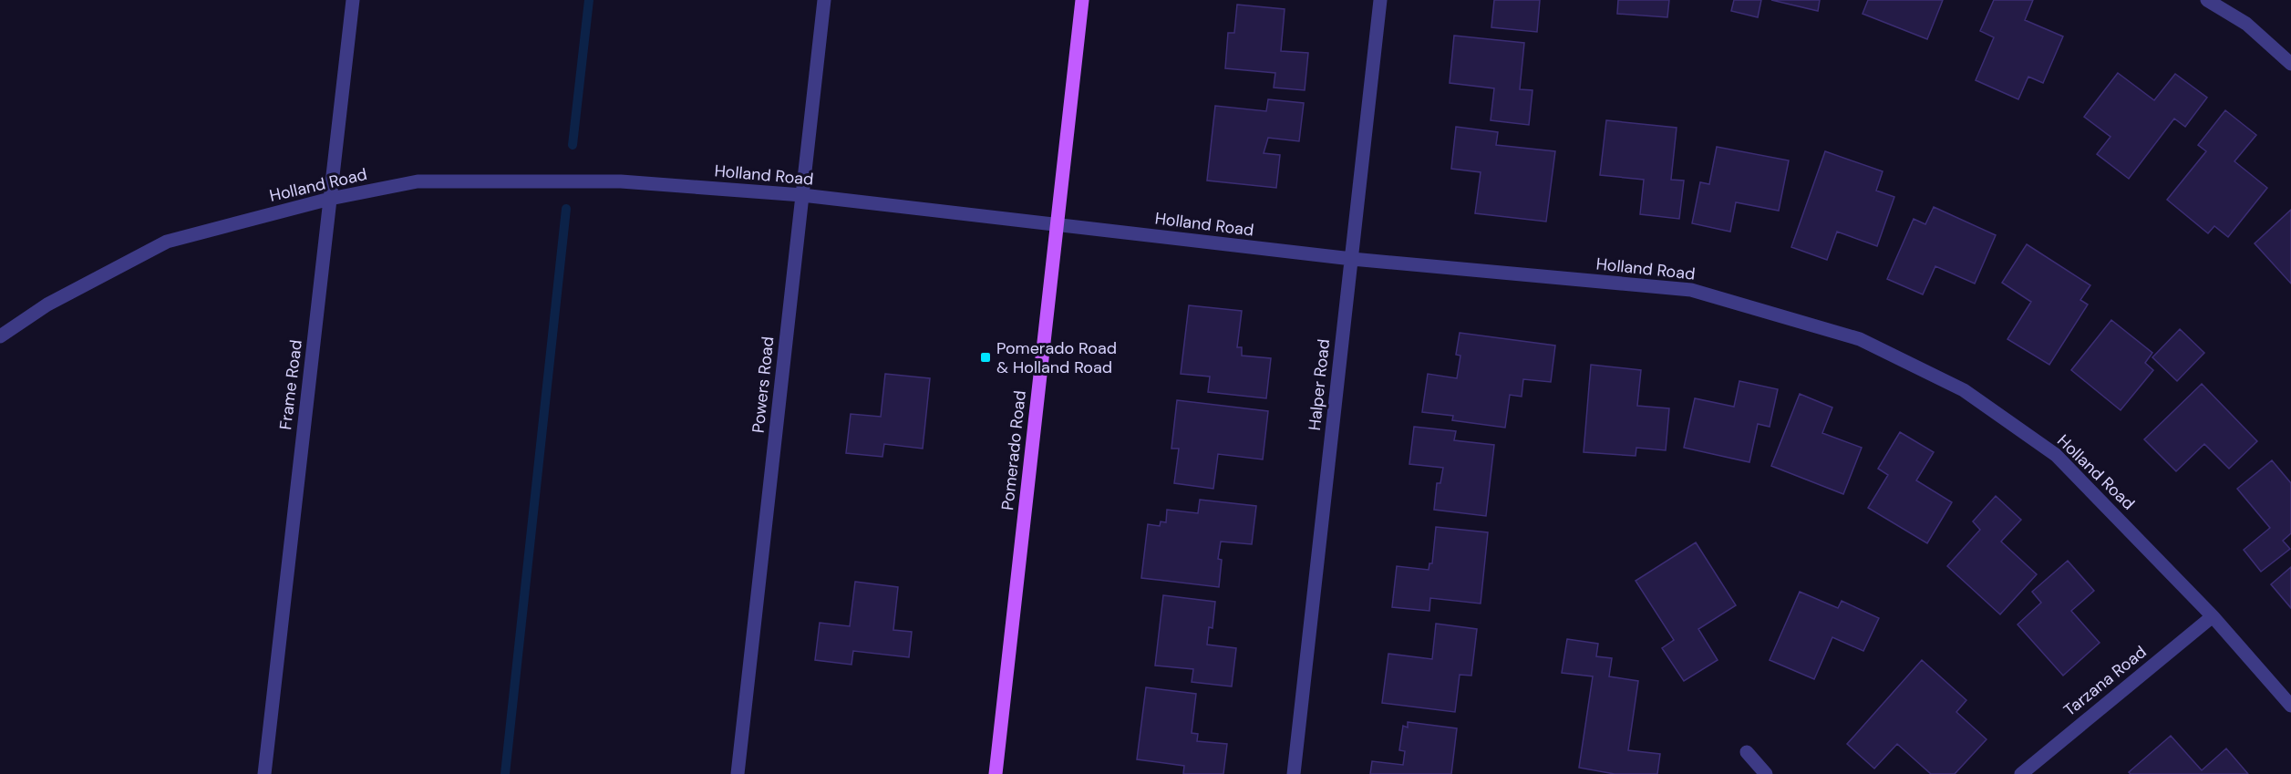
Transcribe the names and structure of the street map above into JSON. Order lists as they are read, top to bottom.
{
  "streets": {
    "main road": ["Pomerado Road"],
    "street": [
      "Holland Road",
      "Frame Road",
      "Powers Road",
      "Halper Road",
      "Tarzana Road"
    ]
  },
  "crossings": [
    ["Holland Road", "Frame Road"],
    ["Holland Road", "Powers Road"],
    ["Holland Road", "Halper Road"],
    ["Holland Road", "Pomerado Road"],
    ["Holland Road", "Tarzana Road"]
  ],
  "places": {
    "transit": ["Pomerado Road & Holland Road"]
  }
}
